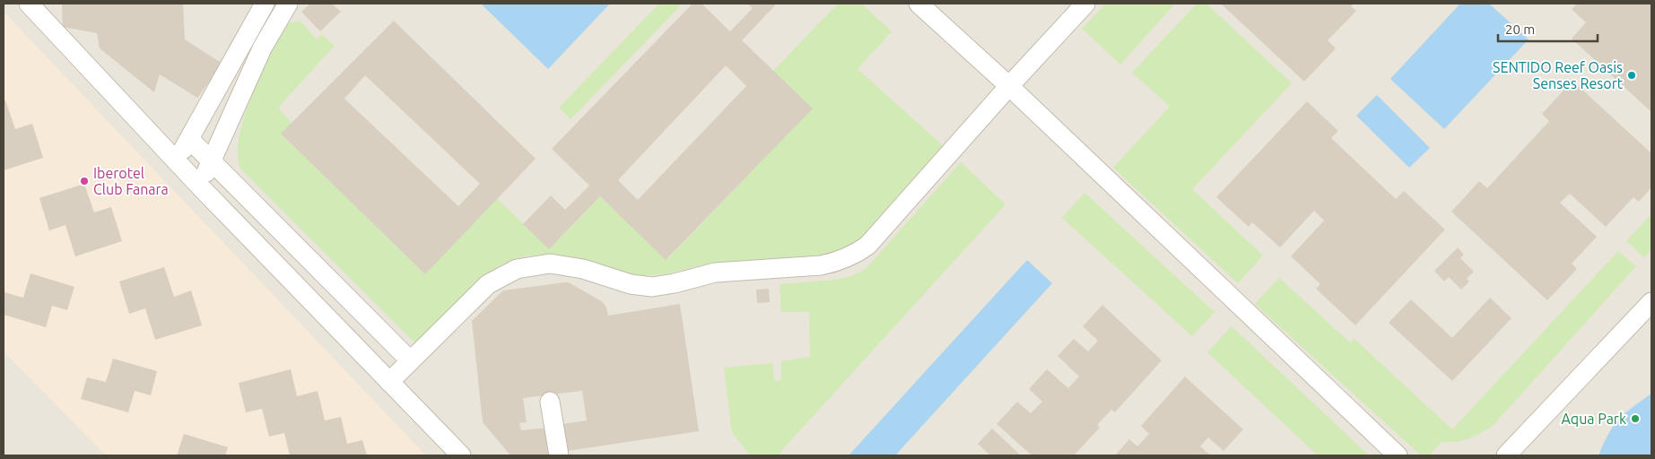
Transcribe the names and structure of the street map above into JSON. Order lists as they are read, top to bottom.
{
  "places": ["SENTIDO Reef Oasis Senses Resort", "Iberotel Club Fanara", "Aqua Park"],
  "scale_bar": "20 m"
}
